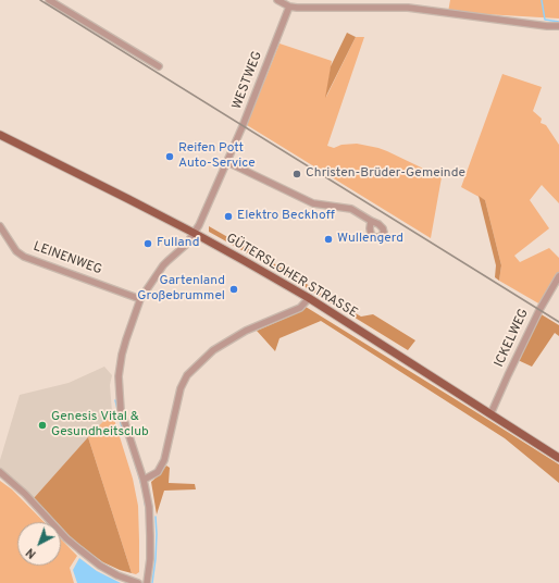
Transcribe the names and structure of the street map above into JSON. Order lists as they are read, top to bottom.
{
  "streets": {
    "main road": ["GÜTERSLOHER STRASSE"],
    "street": ["WESTWEG", "LEINENWEG", "ICKELWEG"]
  },
  "crossings": [
    ["WESTWEG", "LEINENWEG"],
    ["WESTWEG", "GÜTERSLOHER STRASSE"],
    ["GÜTERSLOHER STRASSE", "ICKELWEG"]
  ],
  "places": [
    "Reifen Pott Auto-Service",
    "Christen-Brüder-Gemeinde",
    "Elektro Beckhoff",
    "Wullengerd",
    "Fulland",
    "Gartenland Großebrummel",
    "Genesis Vital & Gesundheitsclub"
  ],
  "north": "bottom left"
}
